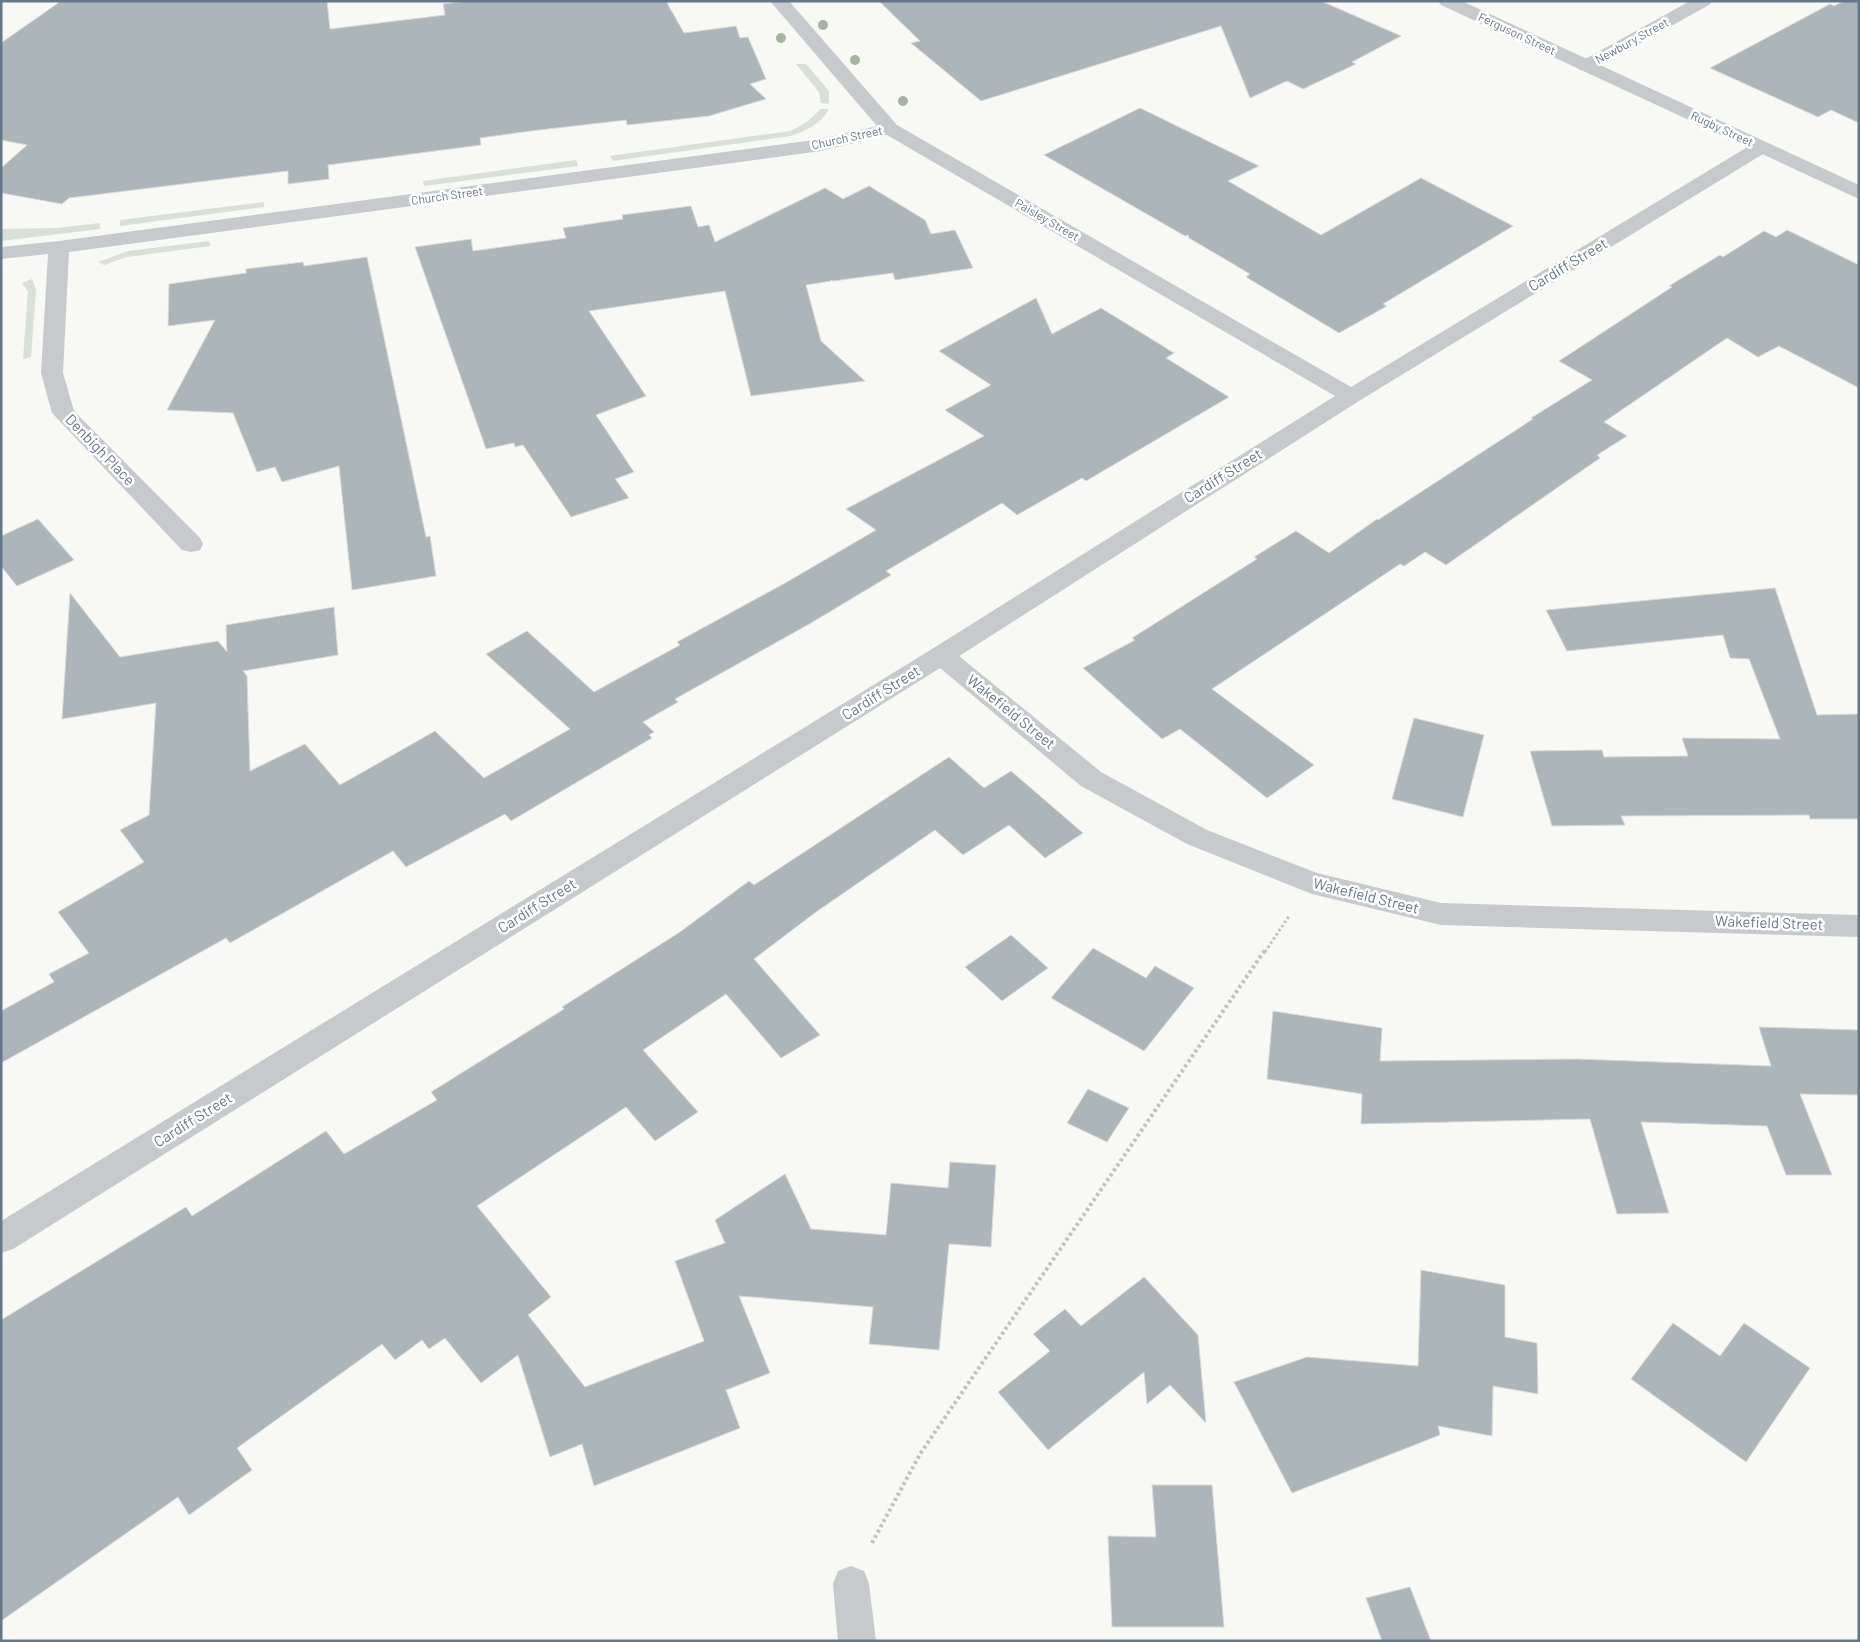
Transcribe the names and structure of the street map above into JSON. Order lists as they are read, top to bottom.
{
  "streets": {
    "street": [
      "Ferguson Street",
      "Newbury Street",
      "Rugby Street",
      "Church Street",
      "Paisley Street",
      "Cardiff Street",
      "Denbigh Place",
      "Wakefield Street"
    ]
  },
  "crossings": [
    ["Ferguson Street", "Newbury Street"],
    ["Ferguson Street", "Rugby Street"],
    ["Newbury Street", "Rugby Street"],
    ["Rugby Street", "Cardiff Street"],
    ["Church Street", "Paisley Street"],
    ["Church Street", "Denbigh Place"],
    ["Paisley Street", "Cardiff Street"],
    ["Cardiff Street", "Wakefield Street"]
  ]
}
